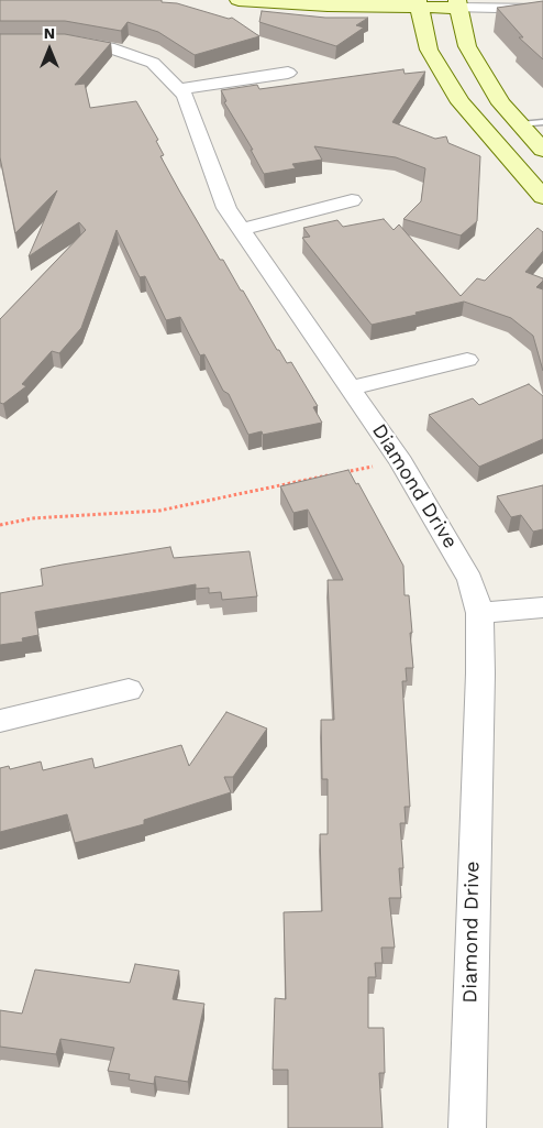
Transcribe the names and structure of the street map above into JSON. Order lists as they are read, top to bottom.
{
  "streets": {
    "street": ["Diamond Drive"]
  },
  "north": "top"
}
